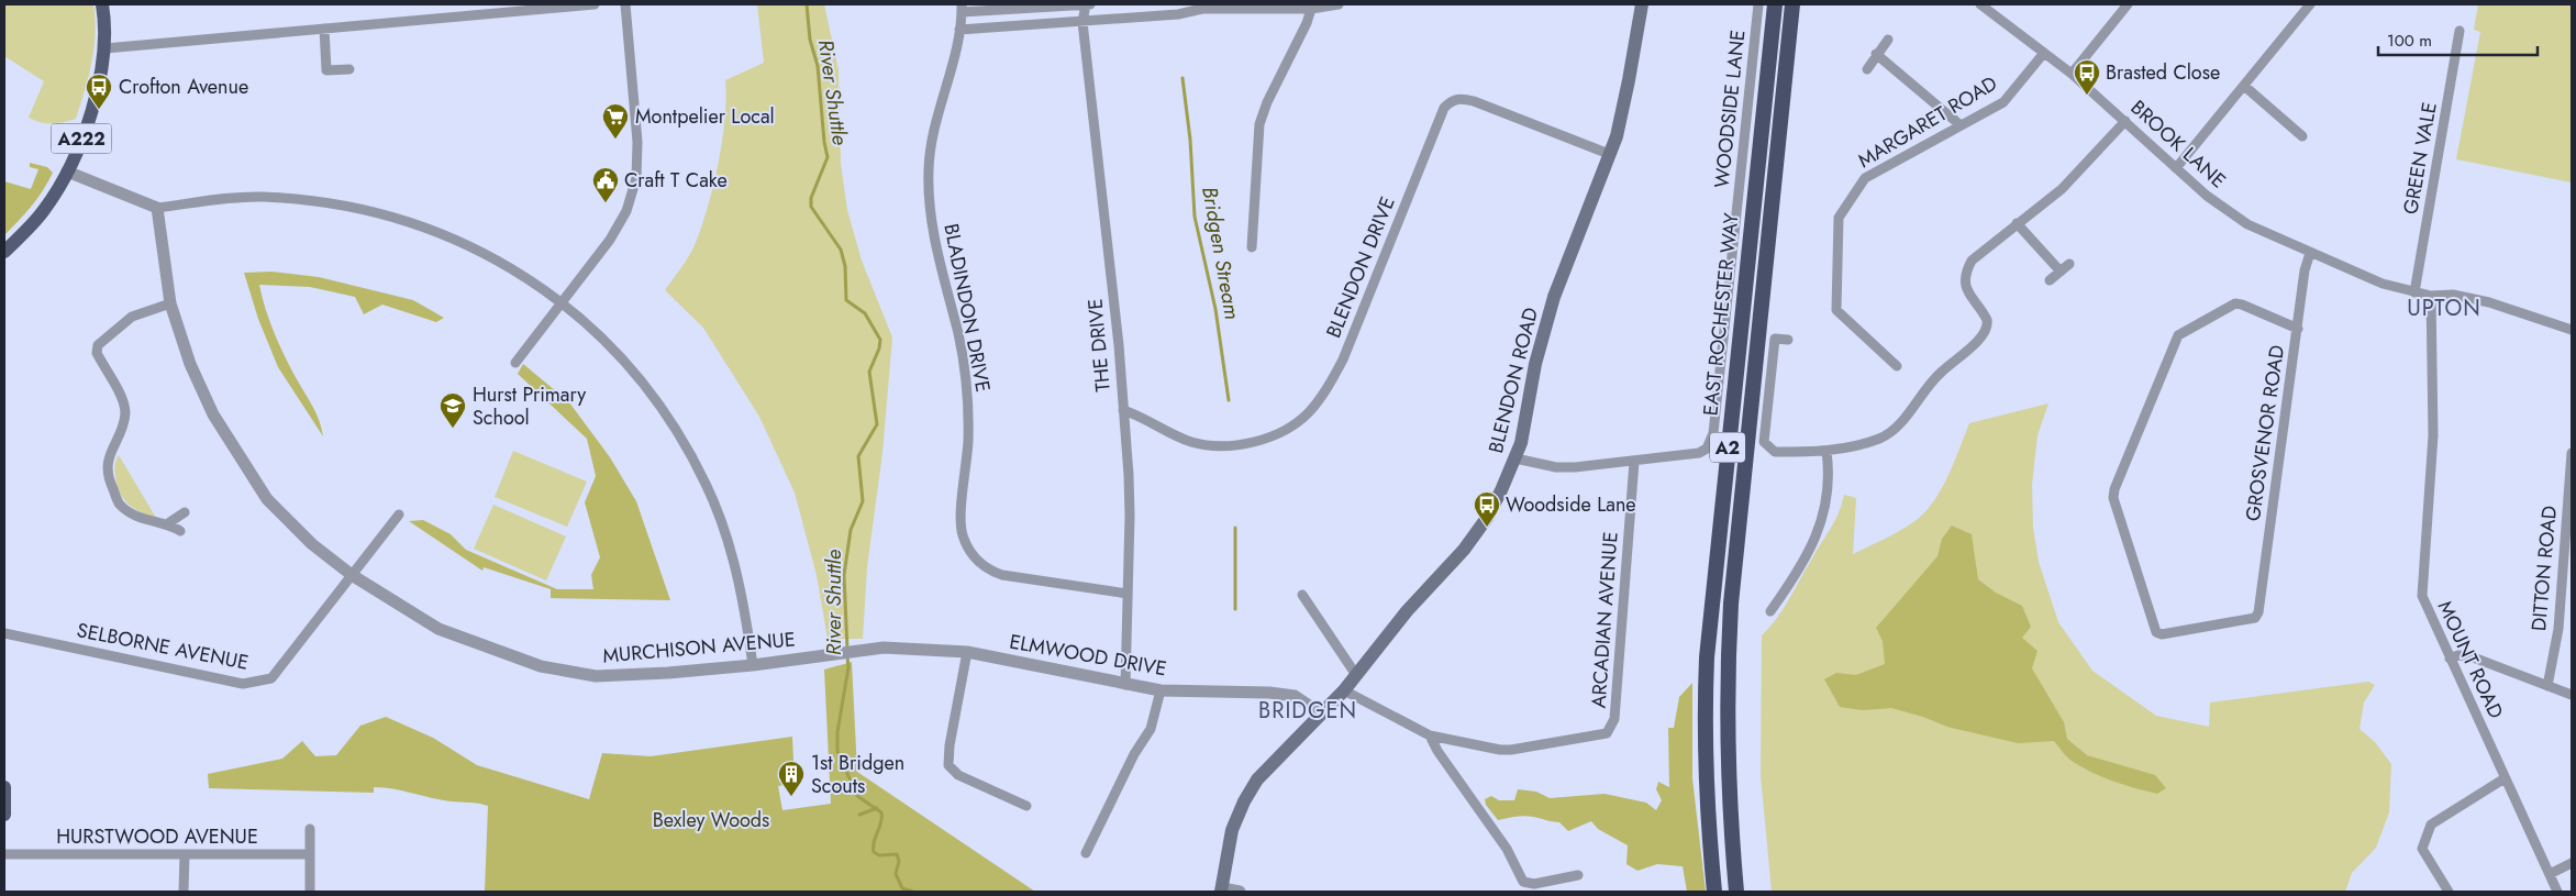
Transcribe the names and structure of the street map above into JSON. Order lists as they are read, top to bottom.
{
  "streets": {
    "highway": ["EAST ROCHESTER WAY", "A2"],
    "main road": ["A222", "BLENDON ROAD"],
    "street": [
      "WOODSIDE LANE",
      "MARGARET ROAD",
      "BROOK LANE",
      "GREEN VALE",
      "BLENDON DRIVE",
      "BLADINDON DRIVE",
      "THE DRIVE",
      "GROSVENOR ROAD",
      "DITTON ROAD",
      "ARCADIAN AVENUE",
      "SELBORNE AVENUE",
      "MURCHISON AVENUE",
      "ELMWOOD DRIVE",
      "MOUNT ROAD",
      "HURSTWOOD AVENUE"
    ]
  },
  "crossings": [
    ["WOODSIDE LANE", "BLENDON ROAD"],
    ["WOODSIDE LANE", "ARCADIAN AVENUE"],
    ["MARGARET ROAD", "BROOK LANE"],
    ["BROOK LANE", "GREEN VALE"],
    ["BROOK LANE", "GROSVENOR ROAD"],
    ["BROOK LANE", "MOUNT ROAD"],
    ["BLENDON DRIVE", "THE DRIVE"],
    ["BLENDON DRIVE", "BLENDON ROAD"],
    ["BLADINDON DRIVE", "THE DRIVE"],
    ["EAST ROCHESTER WAY", "A2"],
    ["THE DRIVE", "ELMWOOD DRIVE"],
    ["BLENDON ROAD", "ARCADIAN AVENUE"],
    ["BLENDON ROAD", "ELMWOOD DRIVE"],
    ["SELBORNE AVENUE", "MURCHISON AVENUE"],
    ["MURCHISON AVENUE", "ELMWOOD DRIVE"]
  ],
  "districts": ["UPTON", "BRIDGEN"],
  "water": ["River Shuttle", "Bridgen Stream"],
  "parks": ["Bexley Woods"],
  "places": {
    "bus stop": ["Brasted Close", "Crofton Avenue", "Woodside Lane"],
    "supermarket": ["Montpelier Local"],
    "public building": ["Craft T Cake"],
    "school or university": ["Hurst Primary School"],
    "building": ["1st Bridgen Scouts"]
  },
  "scale_bar": "100 m"
}
